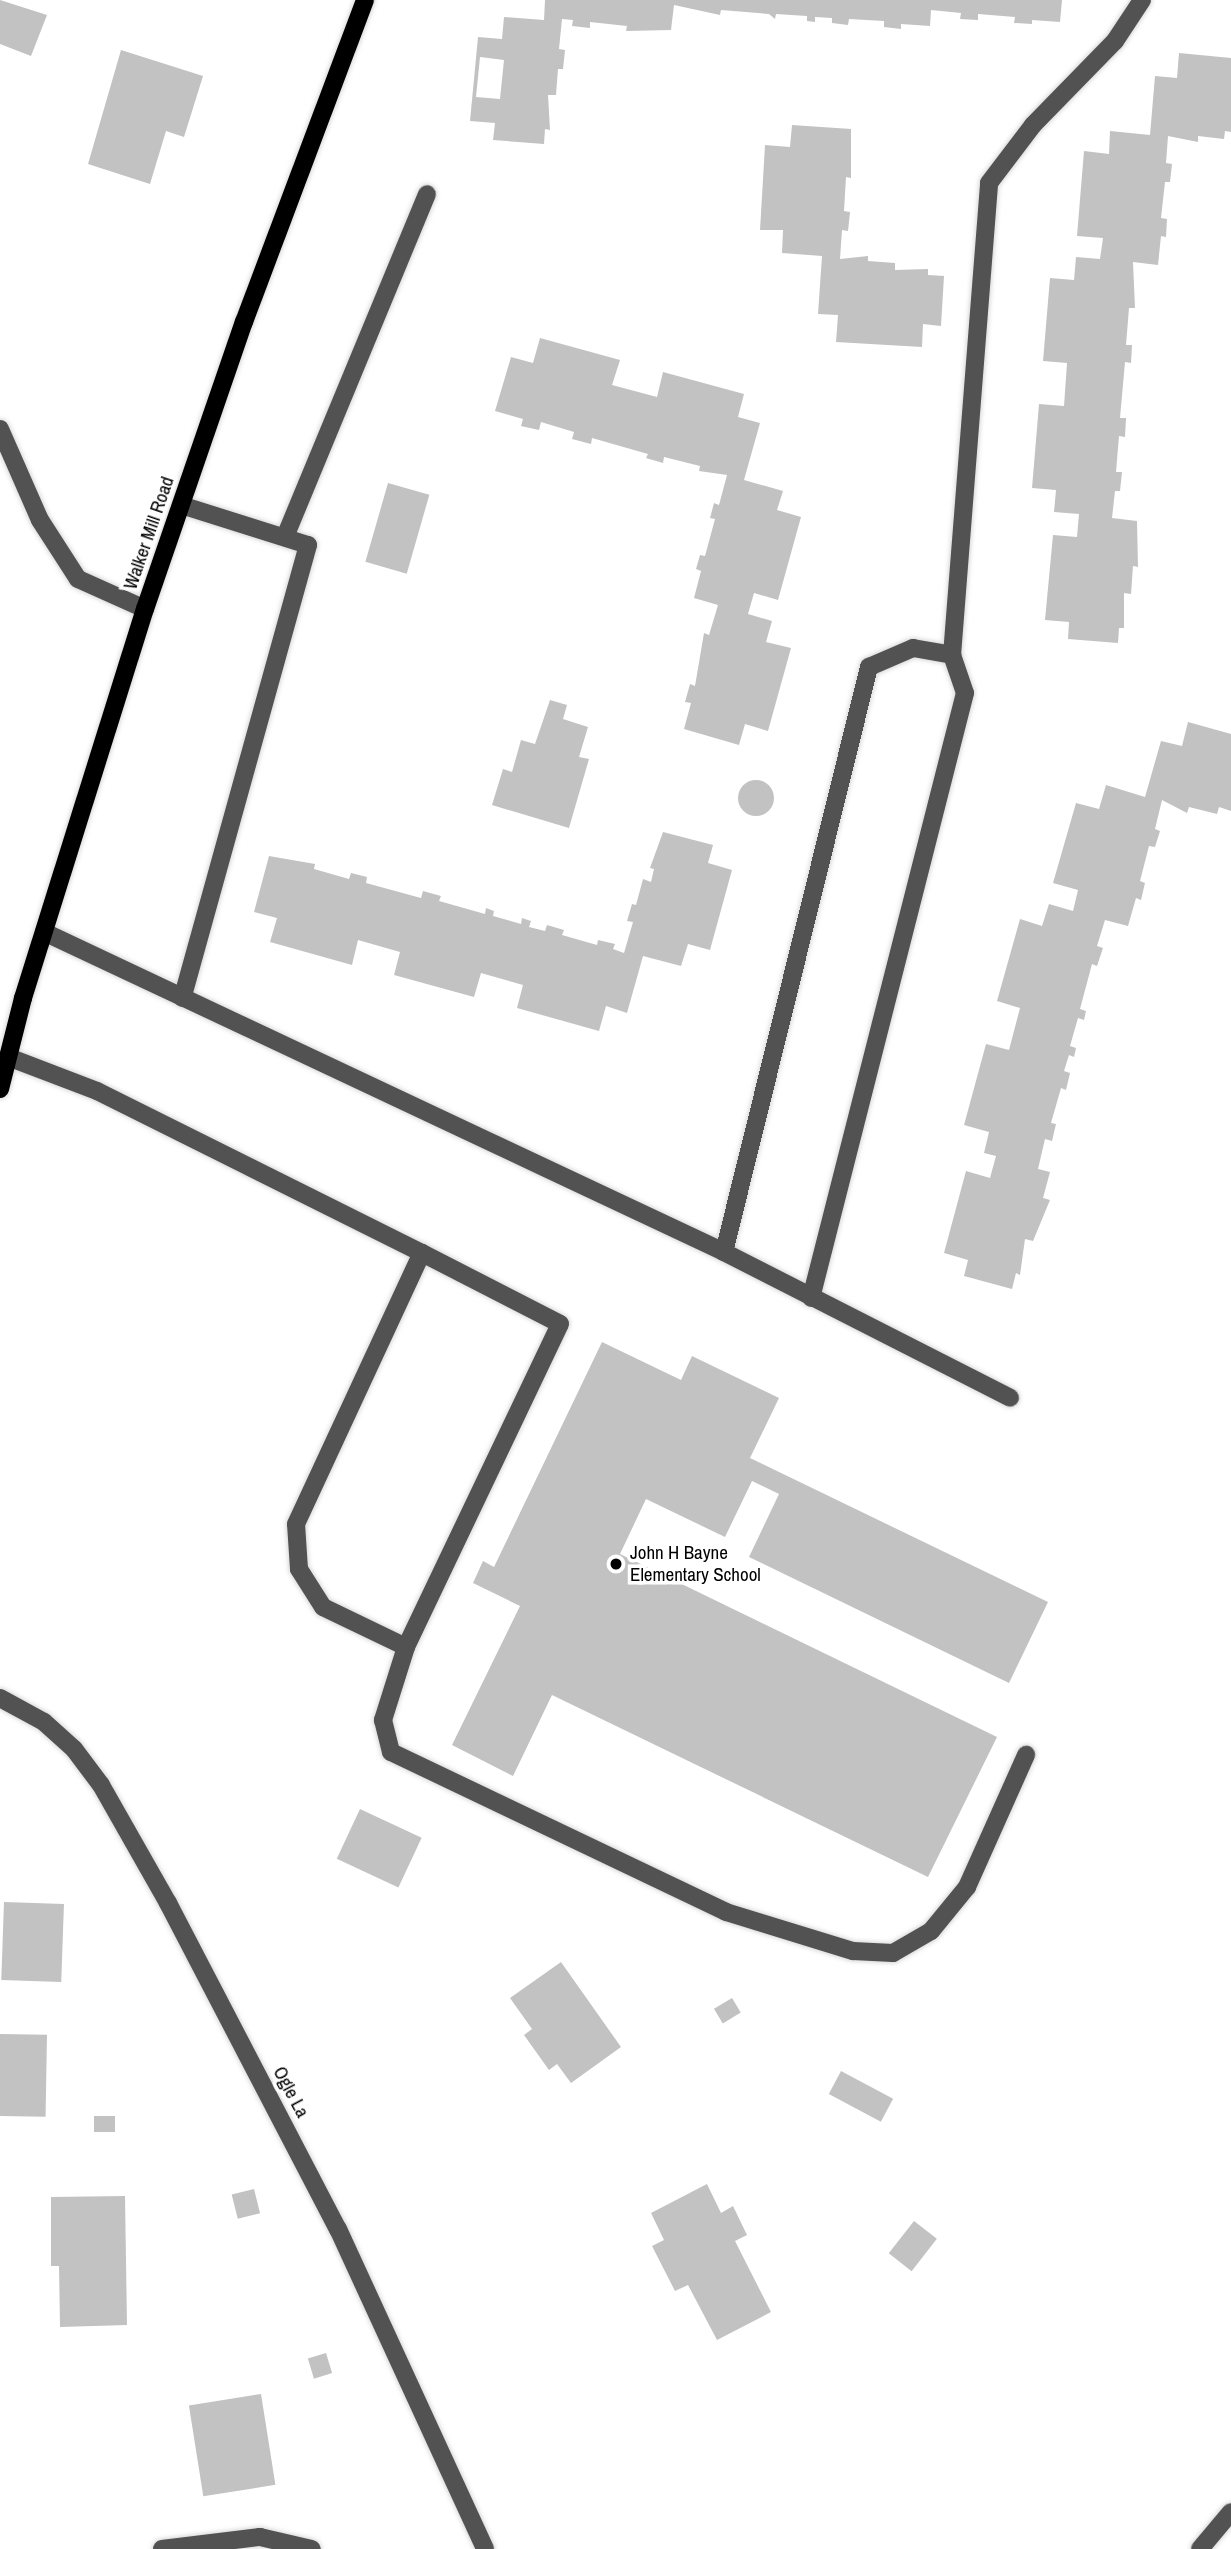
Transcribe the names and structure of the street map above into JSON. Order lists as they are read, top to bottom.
{
  "streets": {
    "main road": ["Walker Mill Road"],
    "street": ["Ogle La"]
  },
  "places": ["John H Bayne Elementary School"]
}
